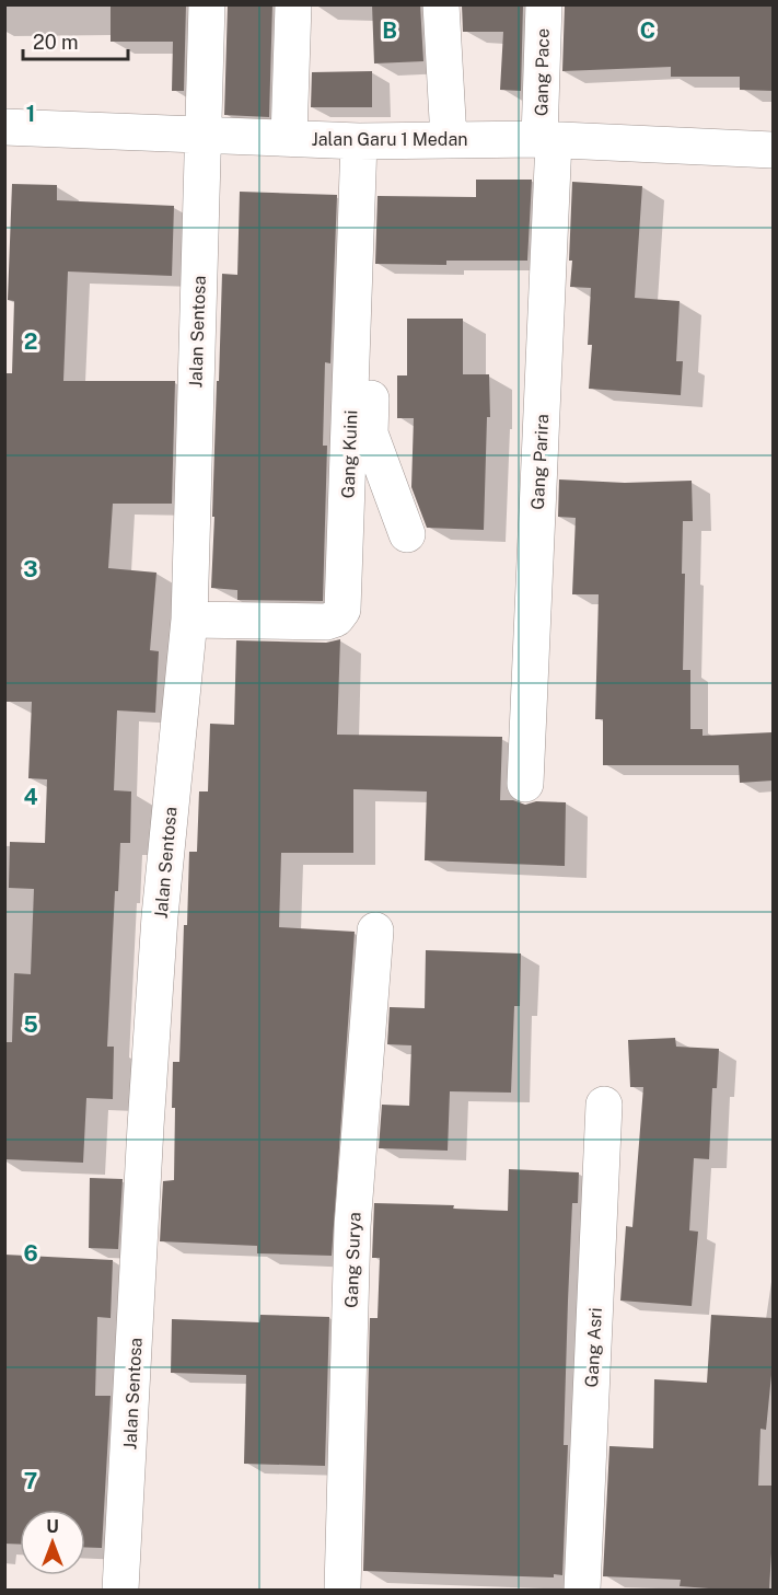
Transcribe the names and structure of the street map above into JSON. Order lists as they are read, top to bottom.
{
  "streets": {
    "street": [
      "Gang Pace",
      "Jalan Garu 1 Medan",
      "Jalan Sentosa",
      "Gang Kuini",
      "Gang Parira",
      "Gang Surya",
      "Gang Asri"
    ]
  },
  "crossings": [
    ["Gang Pace", "Jalan Garu 1 Medan"],
    ["Gang Pace", "Gang Parira"],
    ["Jalan Garu 1 Medan", "Jalan Sentosa"],
    ["Jalan Garu 1 Medan", "Gang Kuini"],
    ["Jalan Garu 1 Medan", "Gang Parira"],
    ["Jalan Sentosa", "Gang Kuini"]
  ],
  "scale_bar": "20 m",
  "north": "top",
  "grid": {
    "columns": ["B", "C"],
    "rows": [
      "1",
      "2",
      "3",
      "4",
      "5",
      "6",
      "7"
    ]
  }
}
